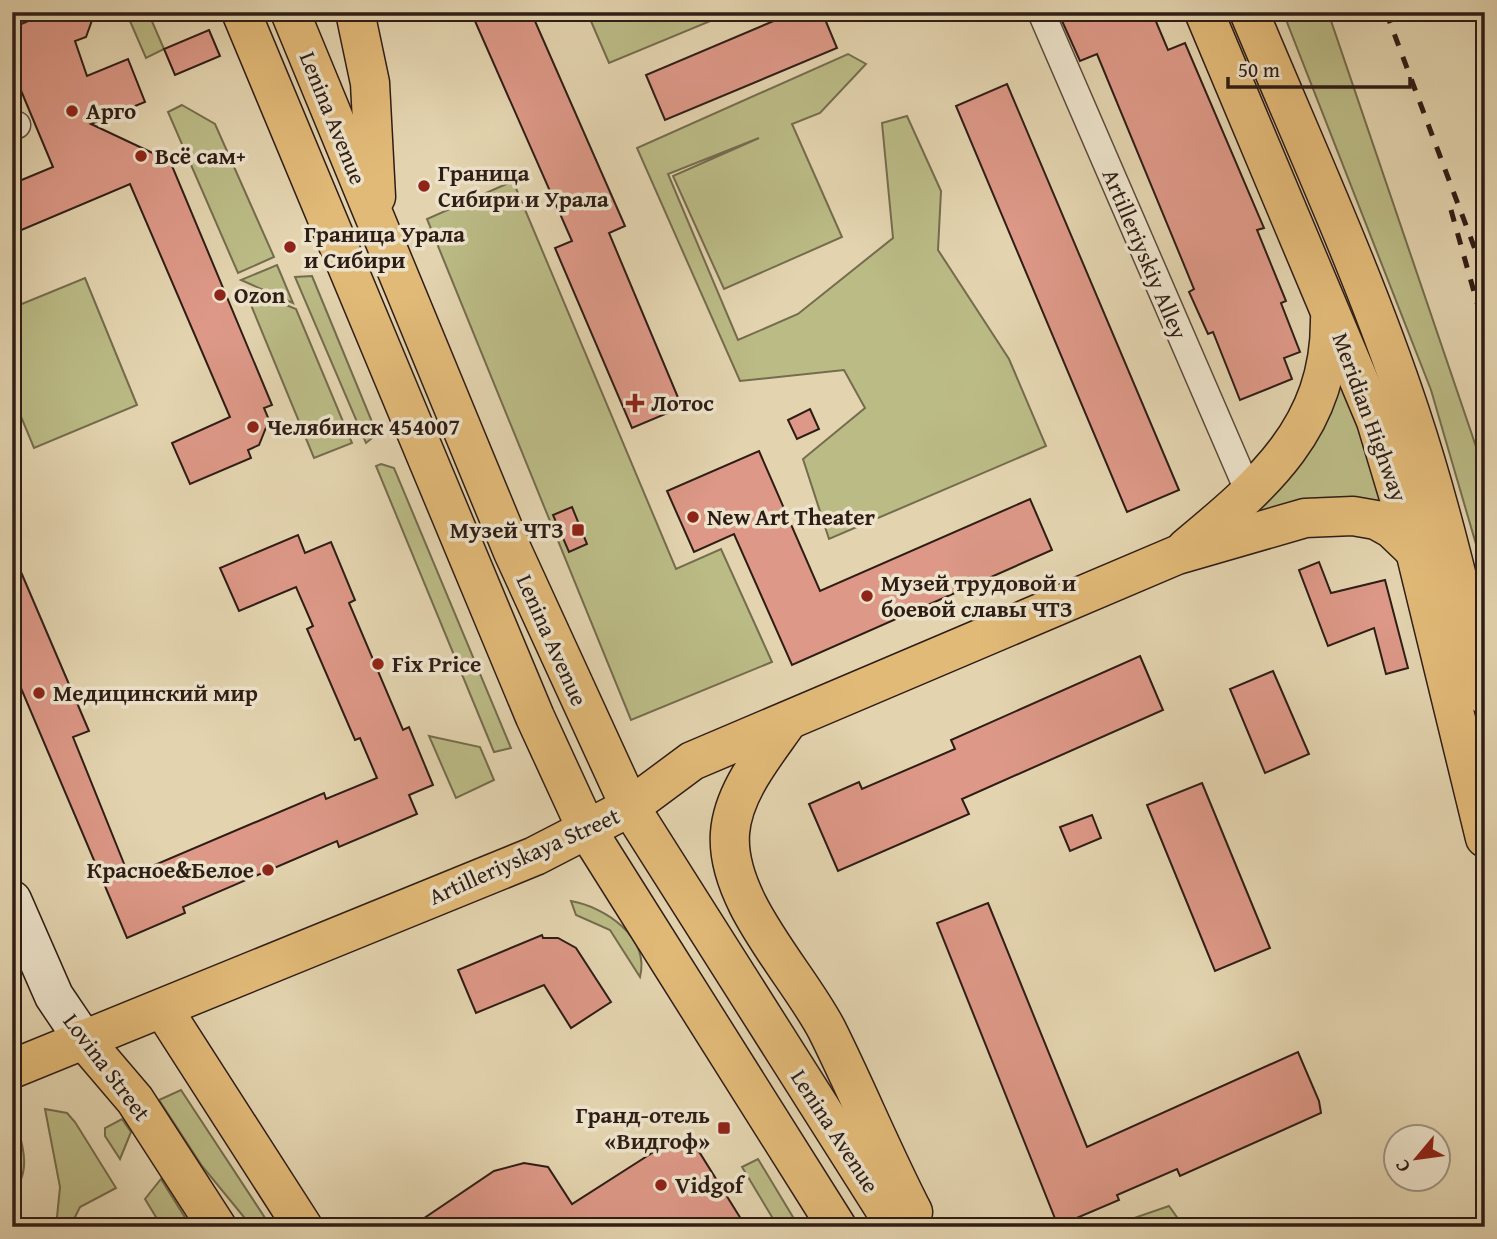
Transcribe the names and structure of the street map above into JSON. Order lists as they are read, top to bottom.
{
  "streets": {
    "main road": [
      "Lenina Avenue",
      "Meridian Highway",
      "Artilleriyskaya Street",
      "Lovina Street"
    ],
    "street": ["Artilleriyskiy Alley"]
  },
  "crossings": [
    ["Lenina Avenue", "Artilleriyskaya Street"],
    ["Artilleriyskiy Alley", "Artilleriyskaya Street"],
    ["Meridian Highway", "Artilleriyskaya Street"],
    ["Artilleriyskaya Street", "Lovina Street"]
  ],
  "places": {
    "other": [
      "Арго",
      "Всё сам+",
      "Граница Сибири и Урала",
      "Граница Урала и Сибири",
      "Ozon",
      "Челябинск 454007",
      "New Art Theater",
      "Музей трудовой и боевой славы ЧТЗ",
      "Fix Price",
      "Медицинский мир",
      "Красное&Белое",
      "Vidgof"
    ],
    "health": ["Лотос"],
    "transit": ["Музей ЧТЗ", "Гранд-отель «Видгоф»"]
  },
  "scale_bar": "50 m",
  "north": "bottom left"
}
